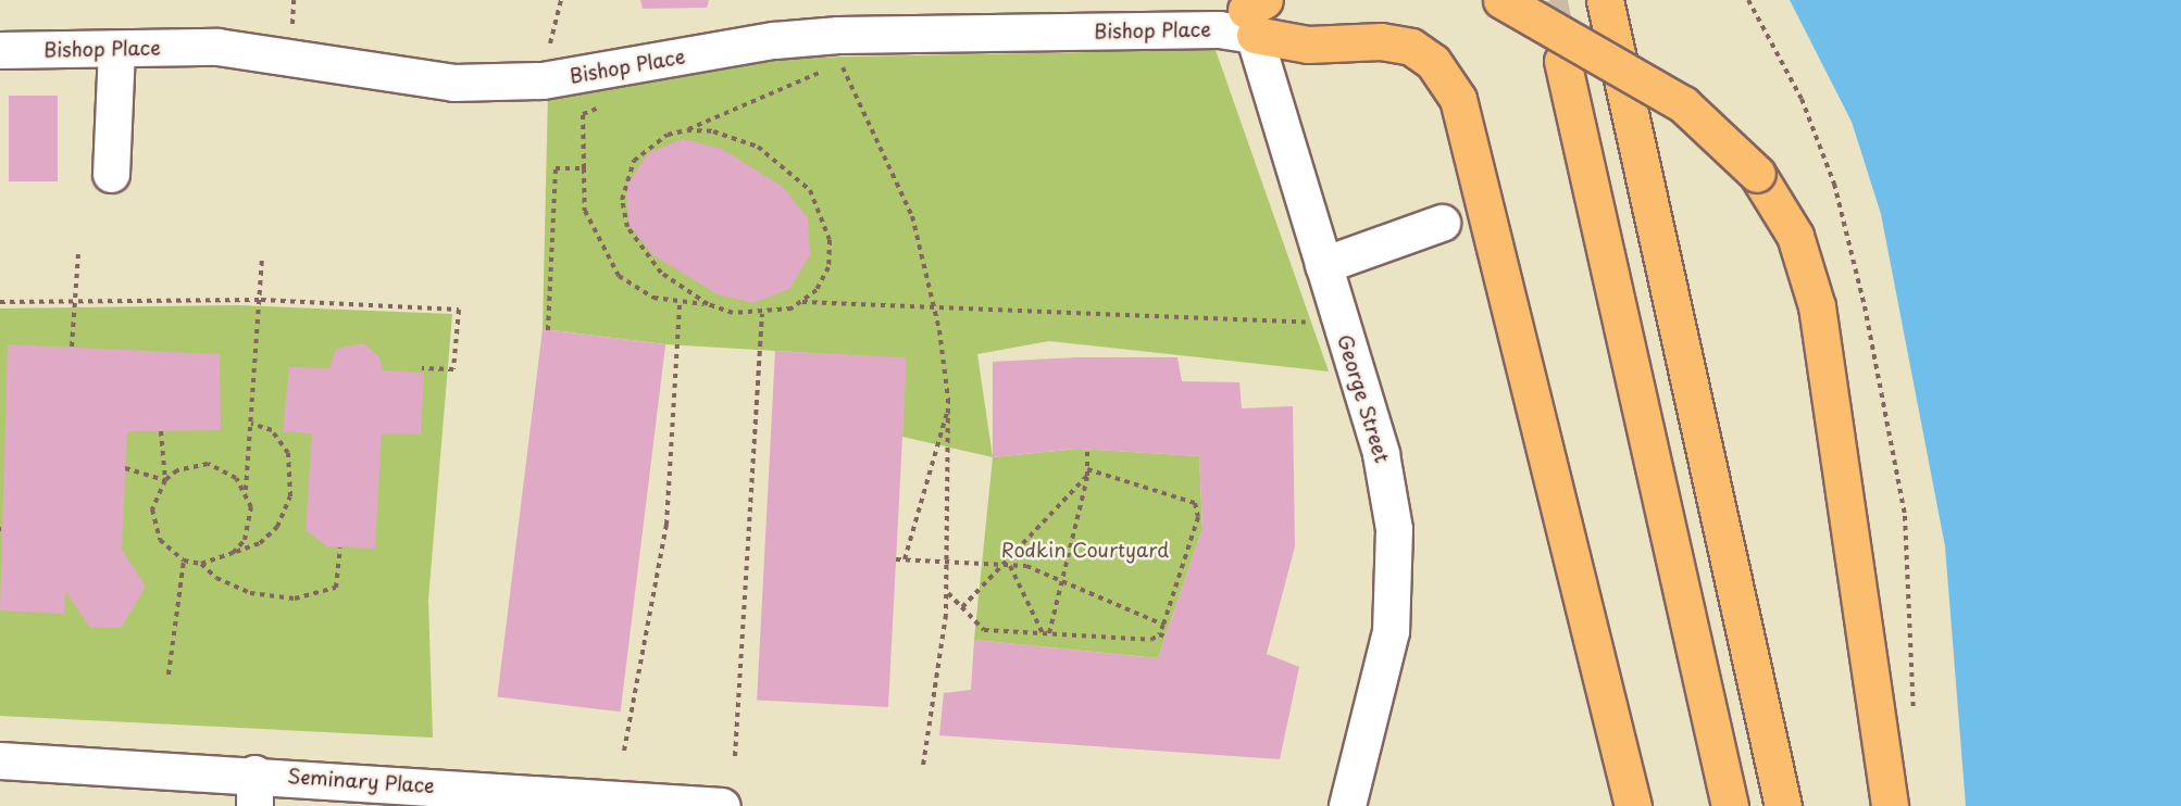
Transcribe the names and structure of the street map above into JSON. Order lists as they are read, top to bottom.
{
  "streets": {
    "street": ["Bishop Place", "George Street", "Seminary Place"]
  },
  "crossings": [
    ["Bishop Place", "George Street"]
  ],
  "parks": ["Rodkin Courtyard"]
}
